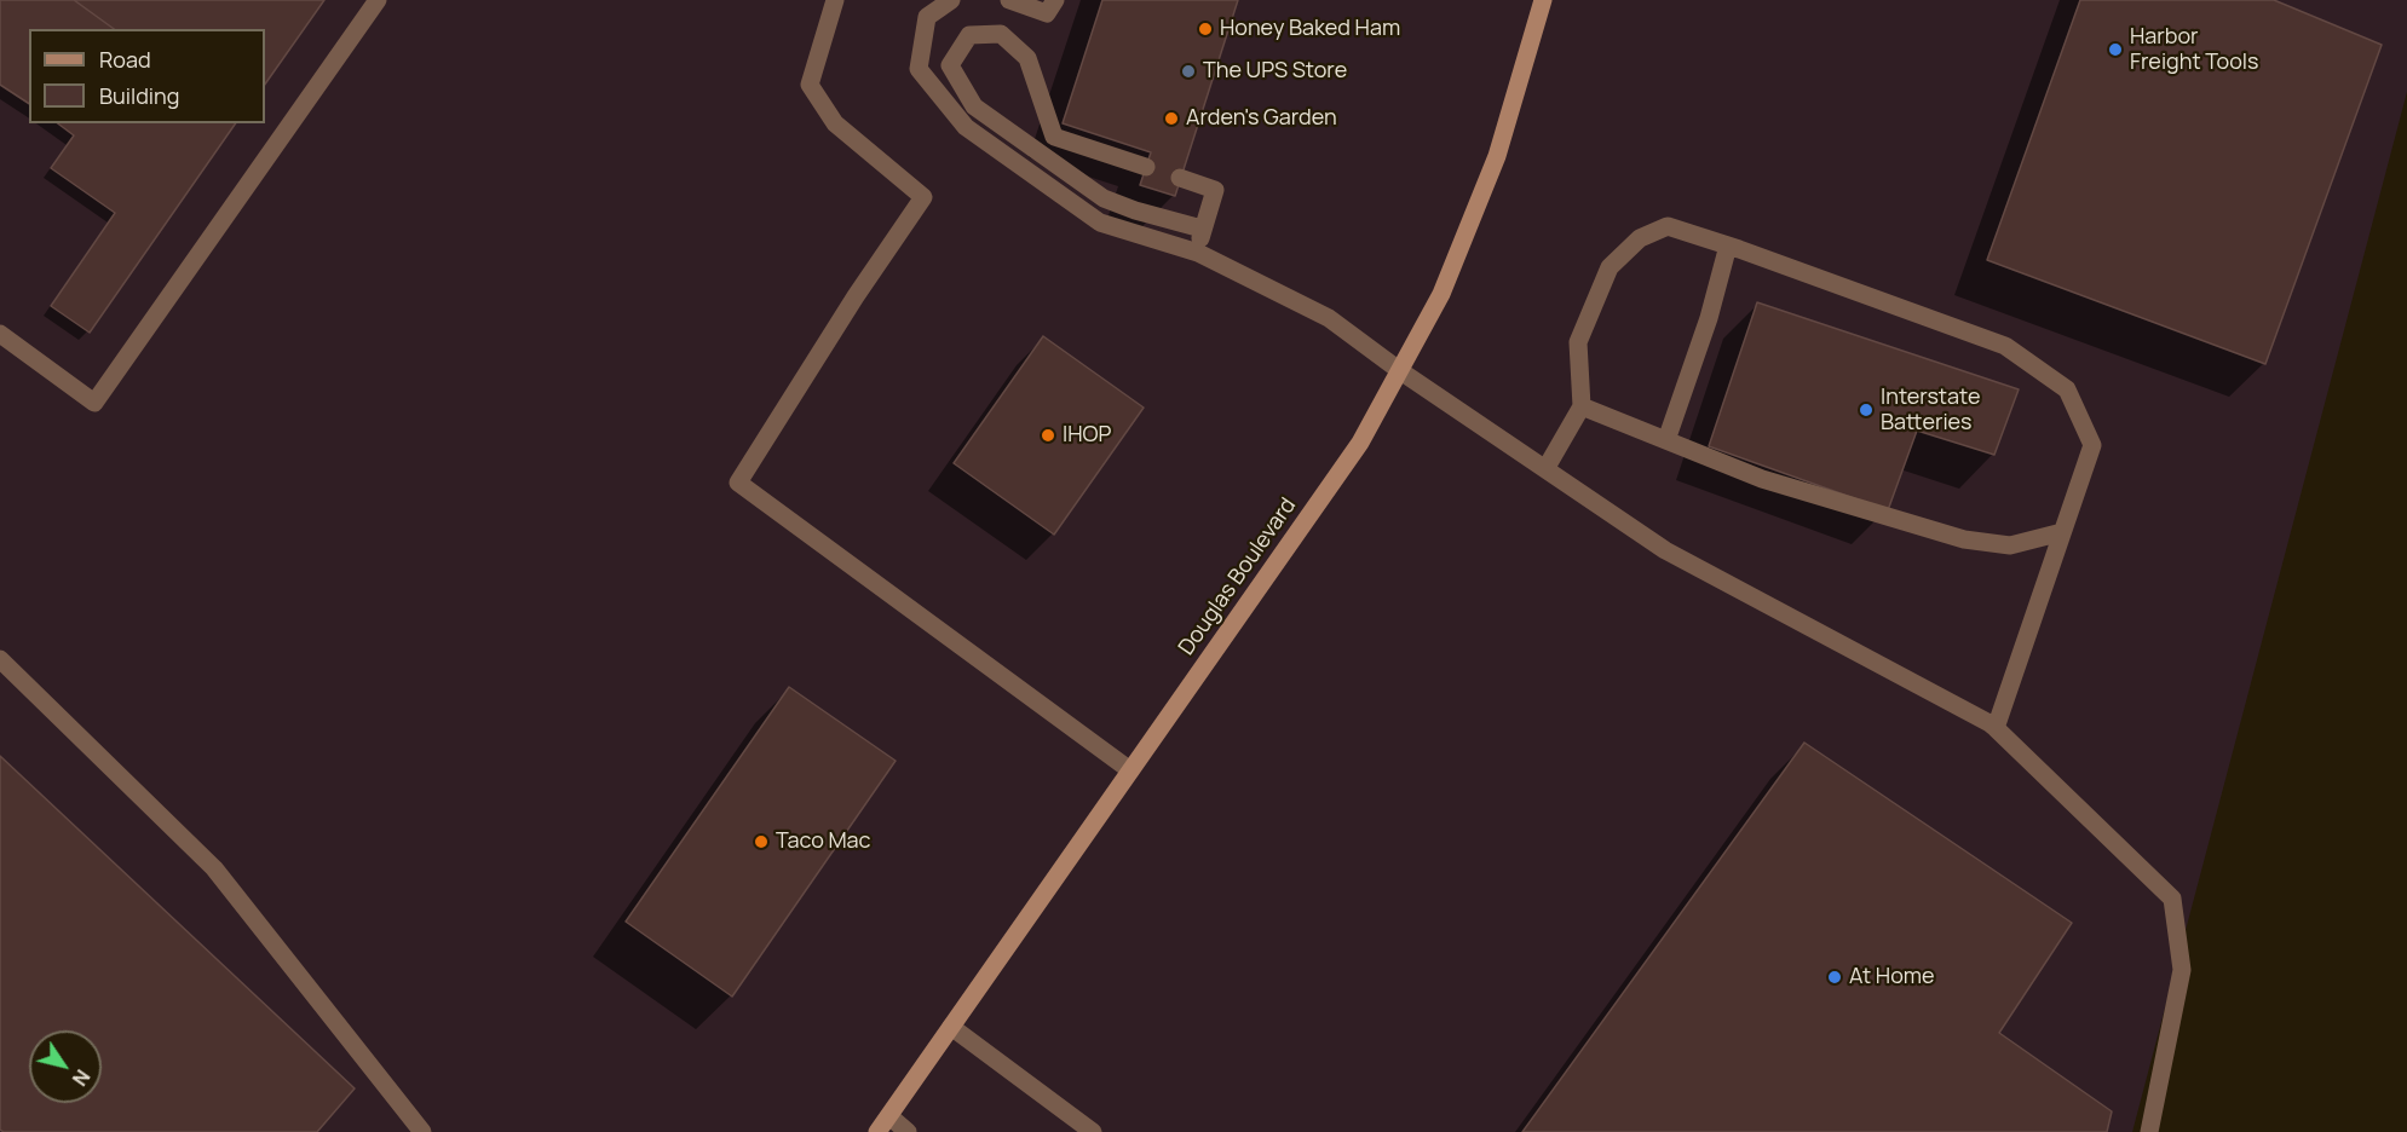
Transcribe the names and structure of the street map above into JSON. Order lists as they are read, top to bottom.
{
  "streets": {
    "main road": ["Douglas Boulevard"]
  },
  "places": [
    "Honey Baked Ham",
    "Harbor Freight Tools",
    "The UPS Store",
    "Arden's Garden",
    "Interstate Batteries",
    "IHOP",
    "Taco Mac",
    "At Home"
  ],
  "legend": ["Road", "Building"],
  "north": "bottom right"
}
